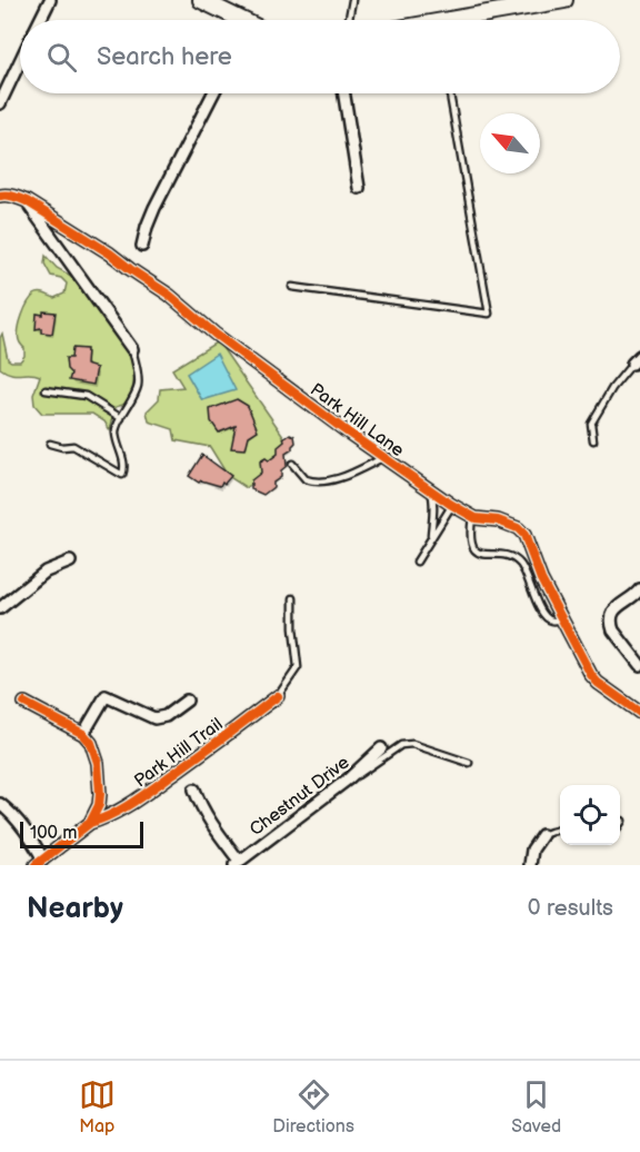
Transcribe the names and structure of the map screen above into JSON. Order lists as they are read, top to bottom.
{
  "streets": {
    "street": ["Park Hill Lane", "Park Hill Trail", "Chestnut Drive"]
  },
  "scale_bar": "100 m",
  "north": "top left",
  "page": {
    "search": "Search here",
    "scale": "100 m",
    "heading": ["Nearby", "0 results"],
    "nav": ["Map", "Directions", "Saved"]
  }
}
